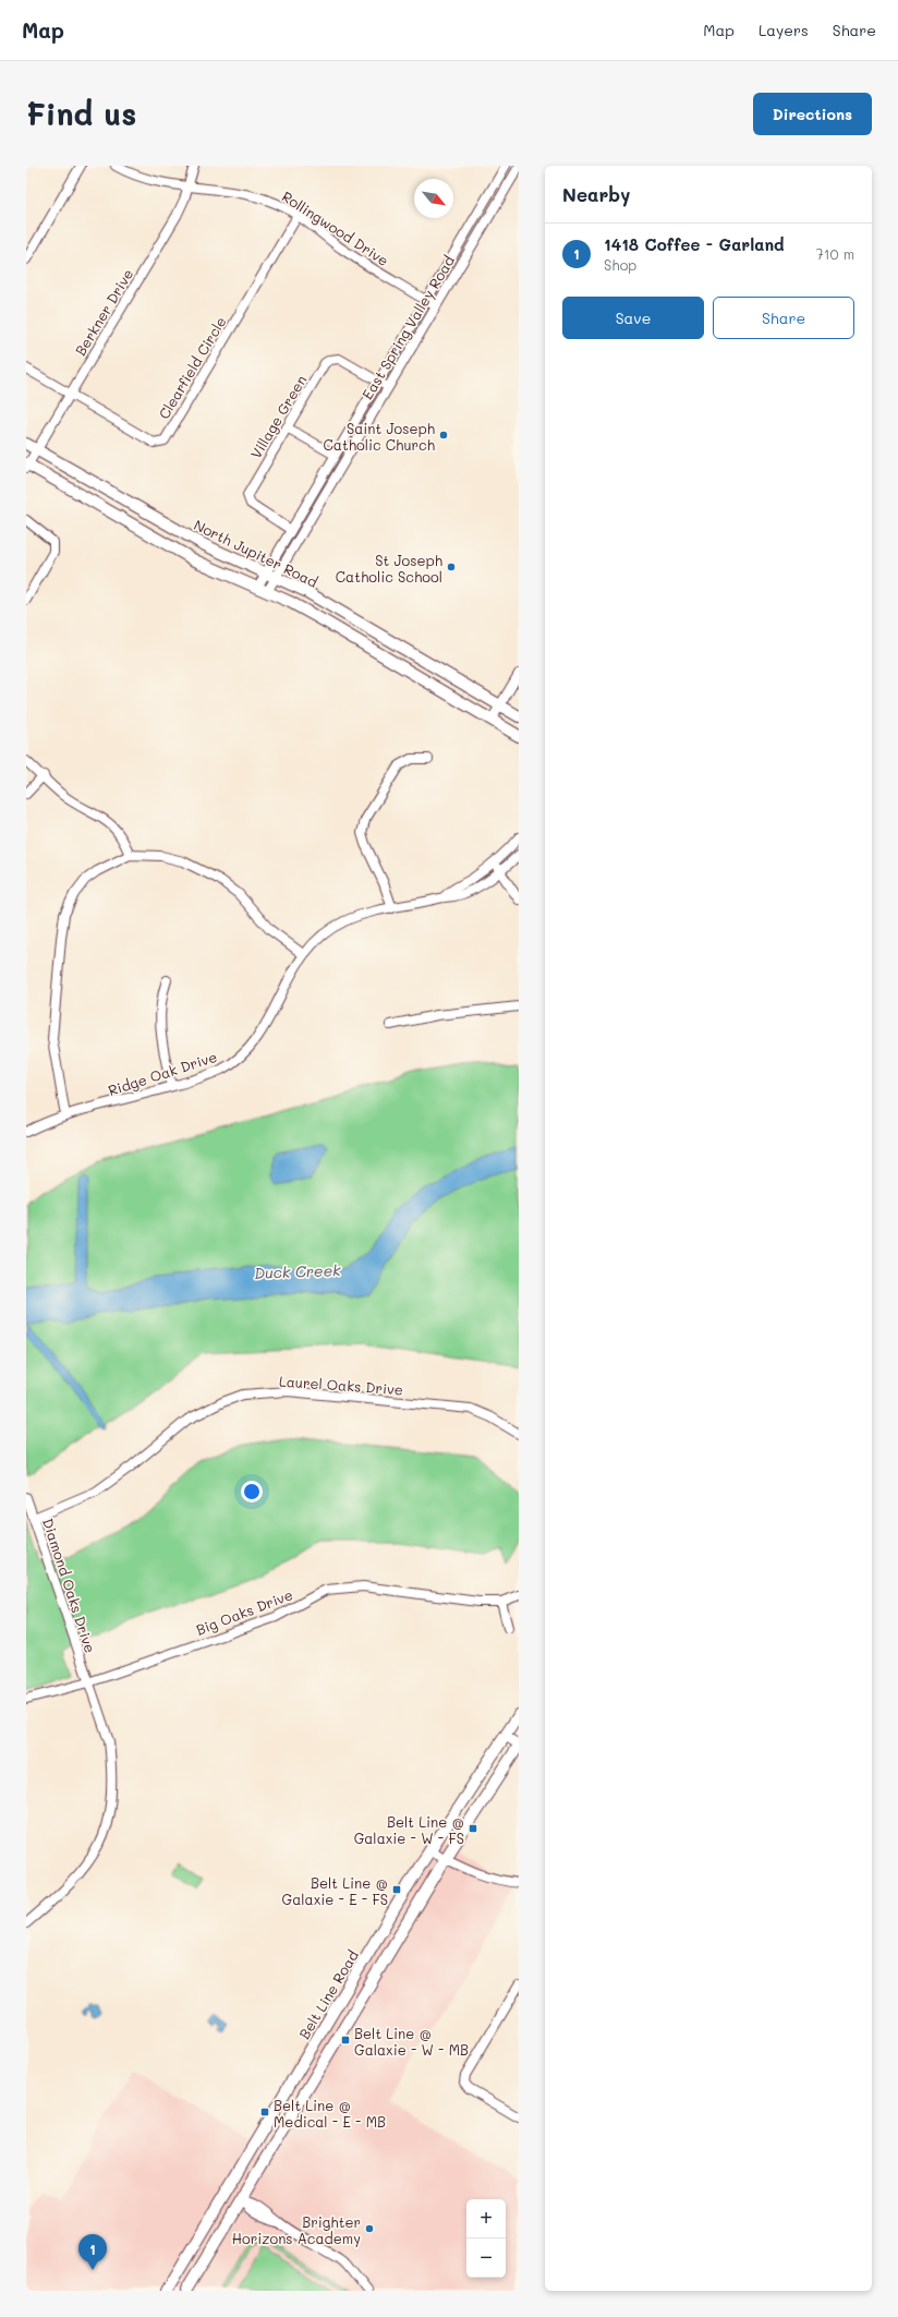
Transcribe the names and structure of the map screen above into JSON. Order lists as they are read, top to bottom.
{
  "streets": {
    "main road": ["North Jupiter Road", "Belt Line Road"],
    "street": [
      "Rollingwood Drive",
      "Berkner Drive",
      "East Spring Valley Road",
      "Clearfield Circle",
      "Village Green",
      "Ridge Oak Drive",
      "Laurel Oaks Drive",
      "Diamond Oaks Drive",
      "Big Oaks Drive"
    ]
  },
  "crossings": [
    ["Rollingwood Drive", "Berkner Drive"],
    ["Rollingwood Drive", "East Spring Valley Road"],
    ["Rollingwood Drive", "Clearfield Circle"],
    ["Berkner Drive", "Clearfield Circle"],
    ["Berkner Drive", "North Jupiter Road"],
    ["East Spring Valley Road", "Village Green"],
    ["East Spring Valley Road", "North Jupiter Road"],
    ["Laurel Oaks Drive", "Diamond Oaks Drive"],
    ["Diamond Oaks Drive", "Big Oaks Drive"]
  ],
  "water": ["Duck Creek"],
  "places": {
    "other": ["Saint Joseph Catholic Church", "St Joseph Catholic School", "Brighter Horizons Academy"],
    "transit": [
      "Belt Line @ Galaxie - W - FS",
      "Belt Line @ Galaxie - E - FS",
      "Belt Line @ Galaxie - W - MB",
      "Belt Line @ Medical - E - MB"
    ]
  },
  "north": "bottom right",
  "page": {
    "header": "Map",
    "nav": ["Map", "Layers", "Share"],
    "buttons": [
      "Directions",
      ["Save", "Share"]
    ],
    "title": "Find us",
    "heading": "Nearby",
    "list": [
      {
        "mark": "1",
        "name": "1418 Coffee - Garland",
        "note": "Shop",
        "value": "710 m"
      }
    ],
    "map_buttons": ["+", "−"],
    "pins": "1"
  }
}
